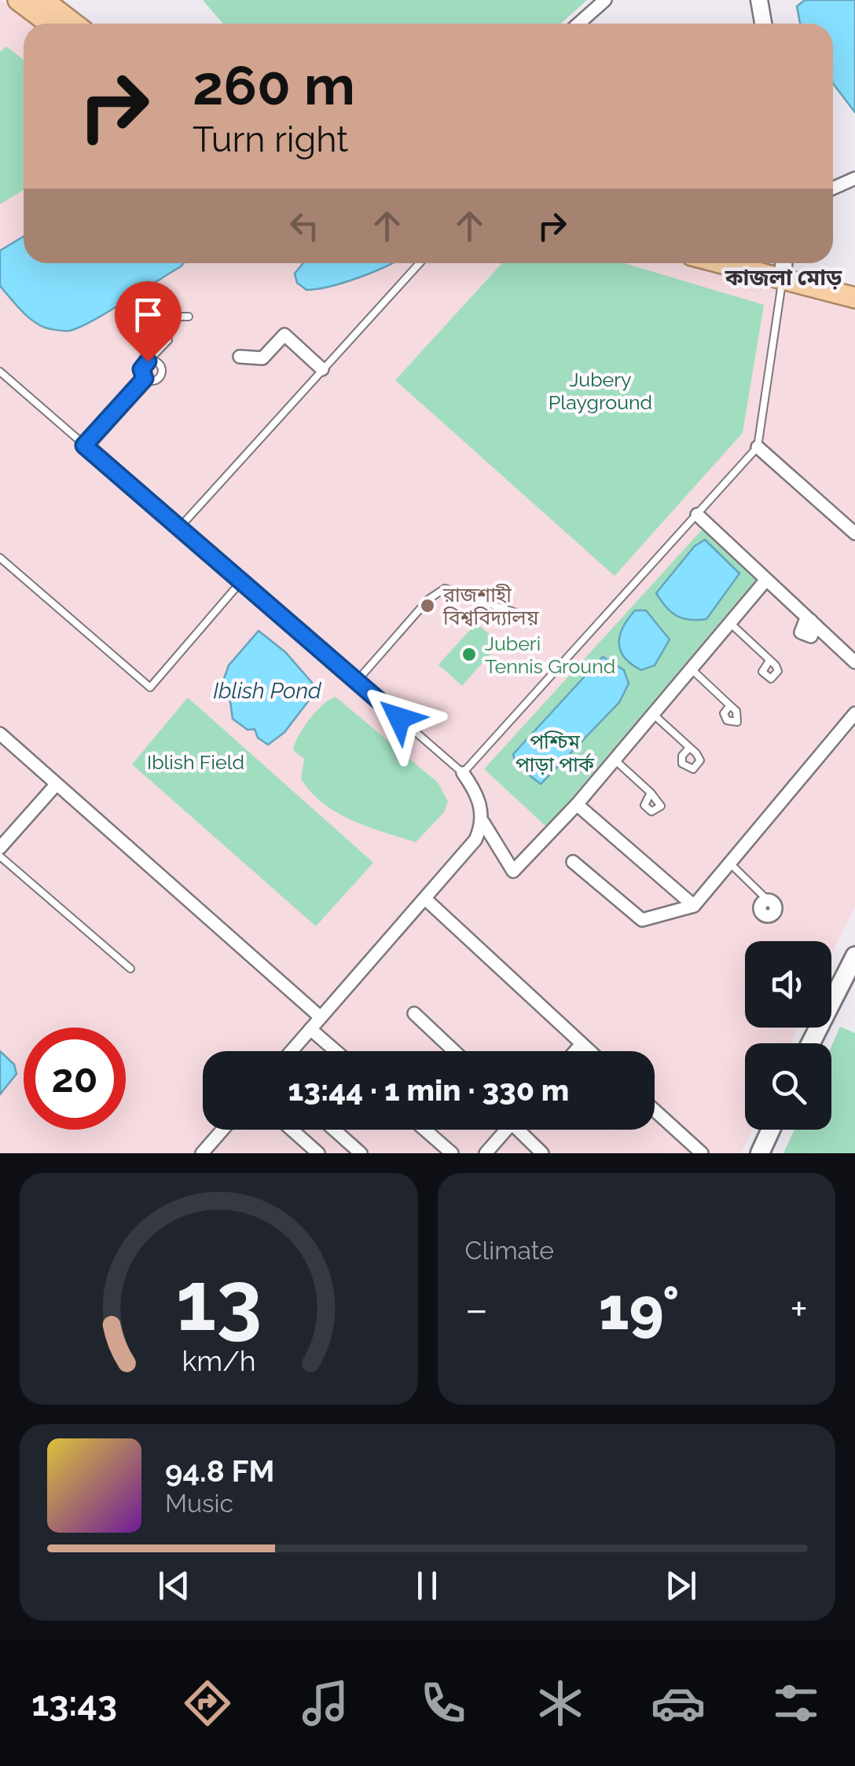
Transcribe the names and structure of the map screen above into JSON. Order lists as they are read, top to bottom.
{
  "districts": ["কাজলা মোড়"],
  "water": ["Iblish Pond"],
  "parks": ["Jubery Playground", "পশ্চিম পাড়া পার্ক", "Iblish Field"],
  "places": ["রাজশাহী বিশ্ববিদ্যালয়", "Juberi Tennis Ground"],
  "page": {
    "turn": ["260 m", "Turn right"],
    "limit": "20",
    "trip": "13:44 · 1 min · 330 m",
    "tile": "Climate",
    "heat": ["−", "19°", "+"],
    "song": ["94.8 FM", "Music"],
    "tabs": "13:43",
    "gauge": ["13", "km/h"]
  }
}
